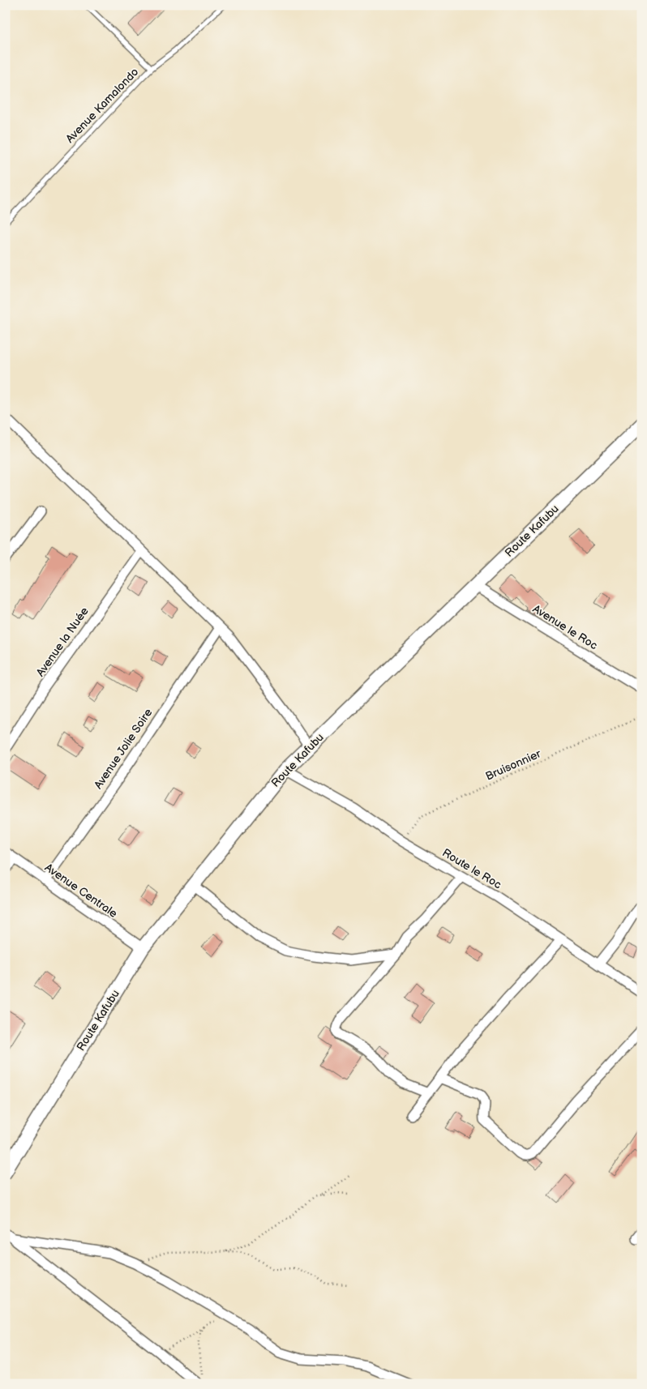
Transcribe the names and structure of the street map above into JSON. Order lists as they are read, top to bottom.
{
  "streets": {
    "main road": ["Route Kafubu"],
    "street": [
      "Avenue le Roc",
      "Avenue la Nuée",
      "Avenue Jolie Soire",
      "Route le Roc",
      "Avenue Centrale"
    ],
    "lane": ["Avenue Kamalondo"],
    "path": ["Bruisonnier"]
  },
  "crossings": [
    ["Route Kafubu", "Avenue le Roc"],
    ["Route Kafubu", "Route le Roc"],
    ["Route Kafubu", "Avenue Centrale"],
    ["Avenue Jolie Soire", "Avenue Centrale"],
    ["Bruisonnier", "Route le Roc"]
  ]
}
